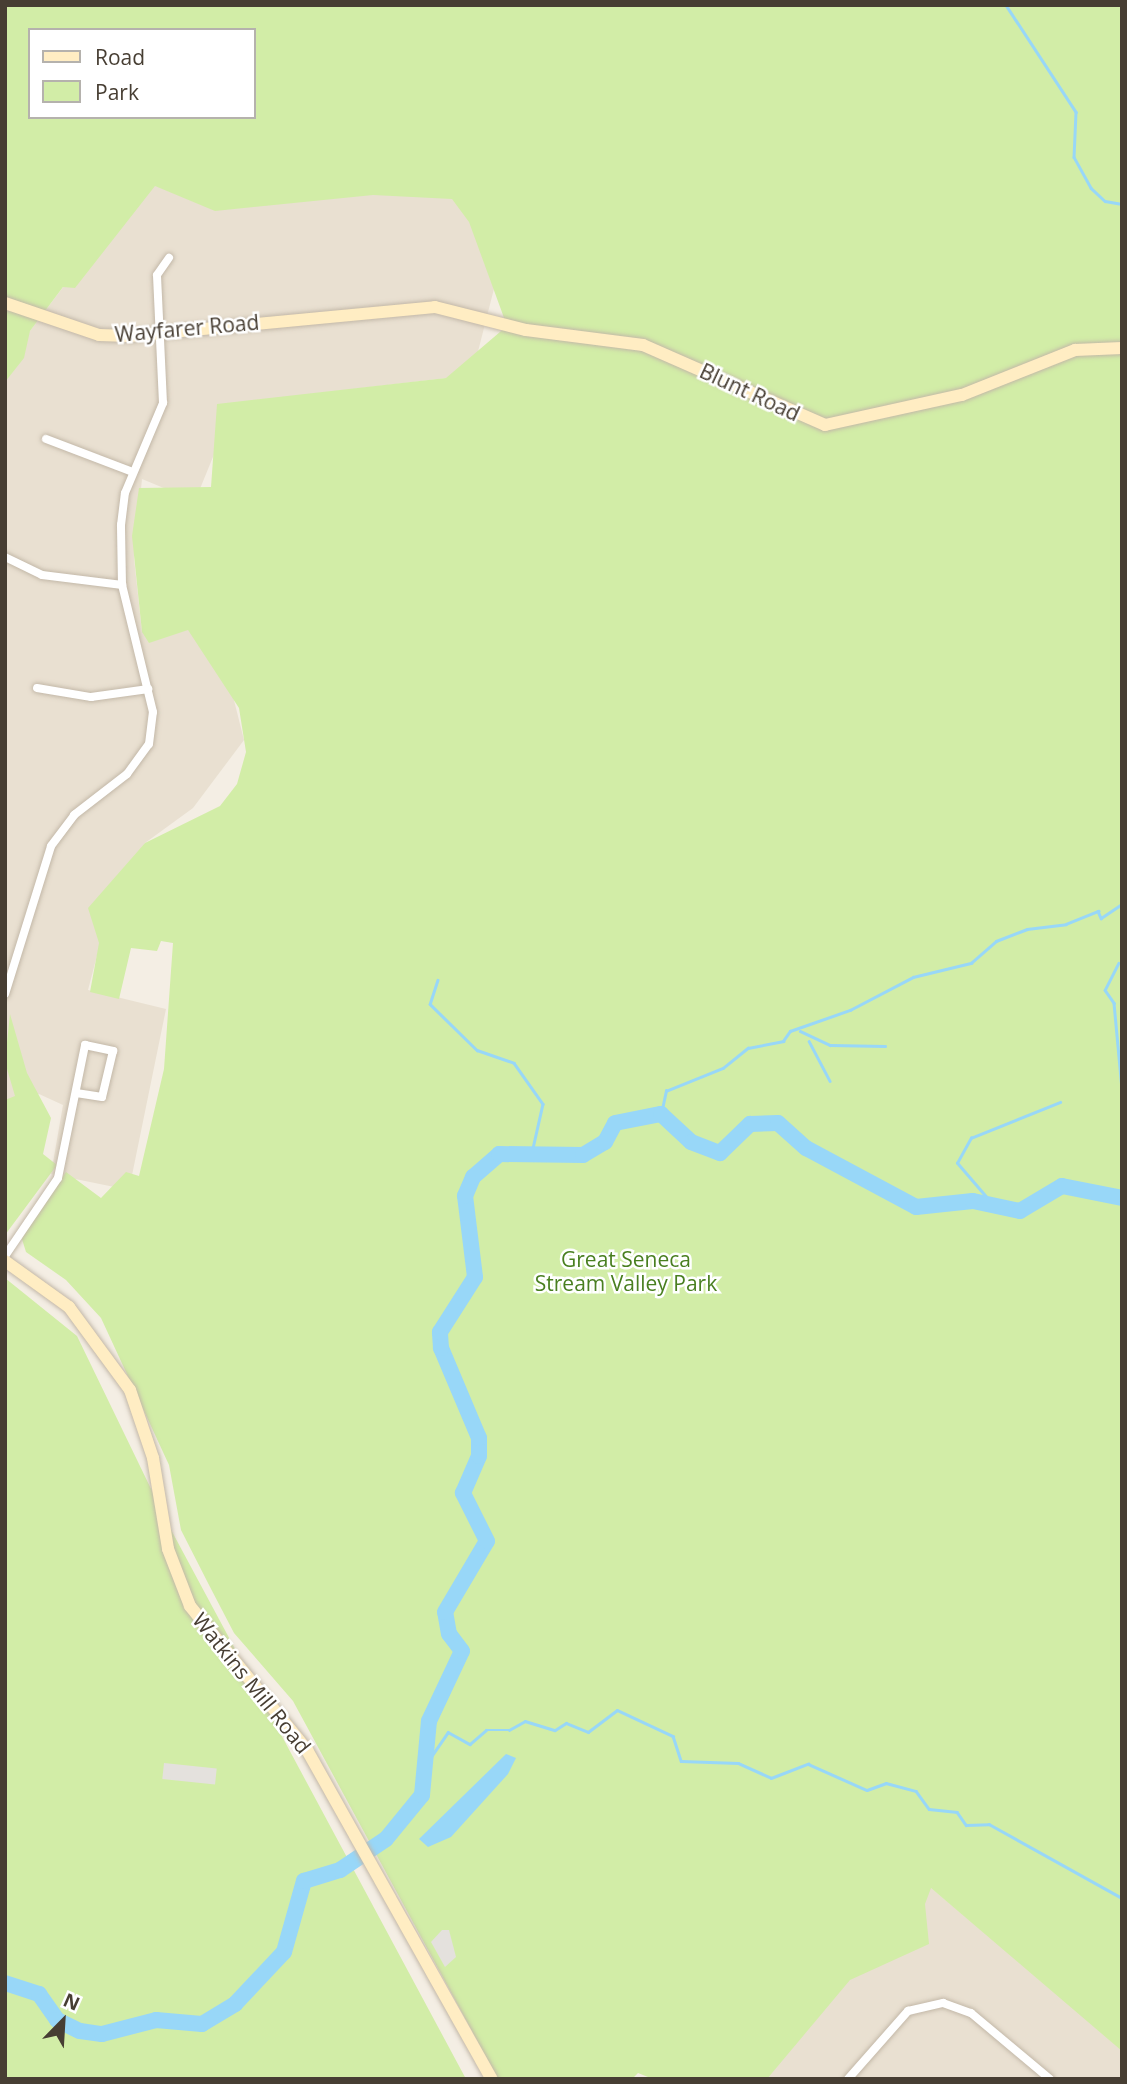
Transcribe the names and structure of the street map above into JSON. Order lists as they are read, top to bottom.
{
  "streets": {
    "street": ["Wayfarer Road", "Blunt Road", "Watkins Mill Road"]
  },
  "crossings": [
    ["Wayfarer Road", "Blunt Road"]
  ],
  "parks": ["Great Seneca Stream Valley Park"],
  "legend": ["Road", "Park"],
  "north": "top right"
}
